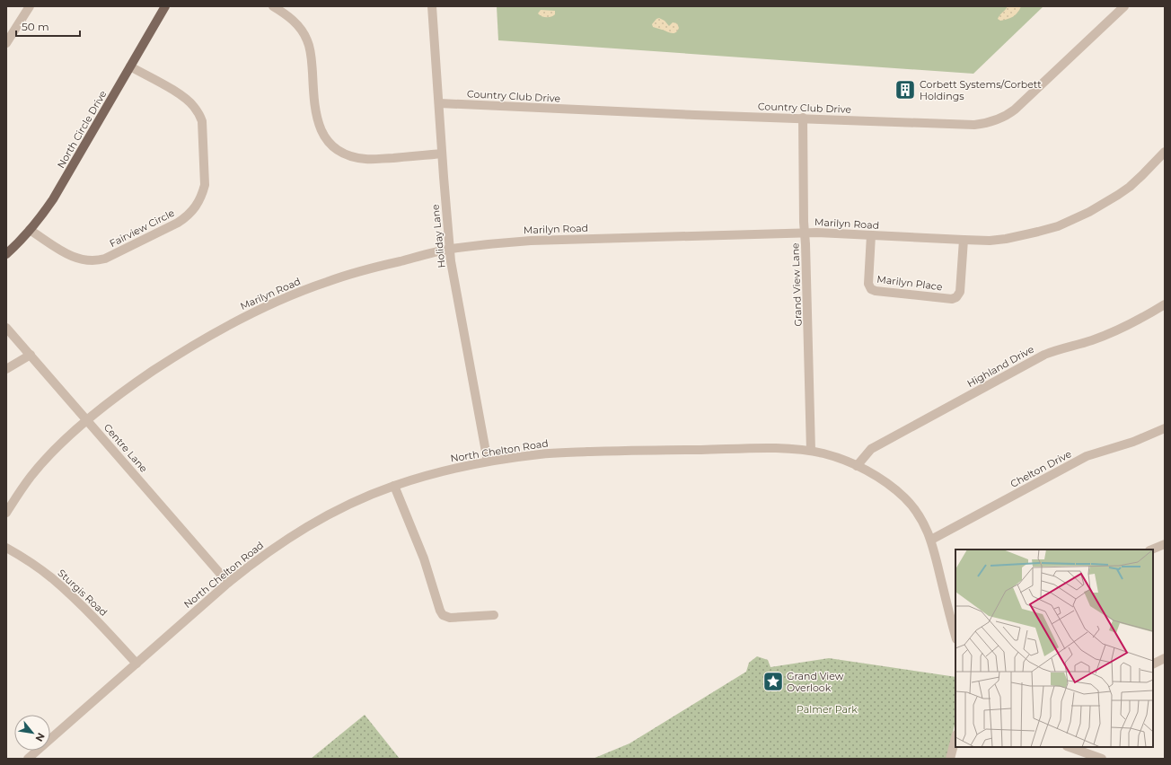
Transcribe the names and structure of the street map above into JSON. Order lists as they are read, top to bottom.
{
  "streets": {
    "main road": ["North Circle Drive"],
    "street": [
      "Country Club Drive",
      "Marilyn Road",
      "Fairview Circle",
      "Holiday Lane",
      "Marilyn Place",
      "Grand View Lane",
      "Highland Drive",
      "Centre Lane",
      "North Chelton Road",
      "Chelton Drive",
      "Sturgis Road"
    ]
  },
  "crossings": [
    ["Country Club Drive", "Holiday Lane"],
    ["Country Club Drive", "Grand View Lane"],
    ["North Circle Drive", "Fairview Circle"],
    ["Marilyn Road", "Holiday Lane"],
    ["Marilyn Road", "Marilyn Place"],
    ["Marilyn Road", "Grand View Lane"],
    ["Marilyn Road", "Centre Lane"],
    ["Holiday Lane", "North Chelton Road"],
    ["Grand View Lane", "North Chelton Road"],
    ["Highland Drive", "North Chelton Road"],
    ["Centre Lane", "North Chelton Road"],
    ["North Chelton Road", "Chelton Drive"],
    ["North Chelton Road", "Sturgis Road"]
  ],
  "parks": ["Palmer Park"],
  "places": {
    "building": ["Corbett Systems/Corbett Holdings"],
    "place": ["Grand View Overlook"]
  },
  "scale_bar": "50 m",
  "north": "bottom right"
}
